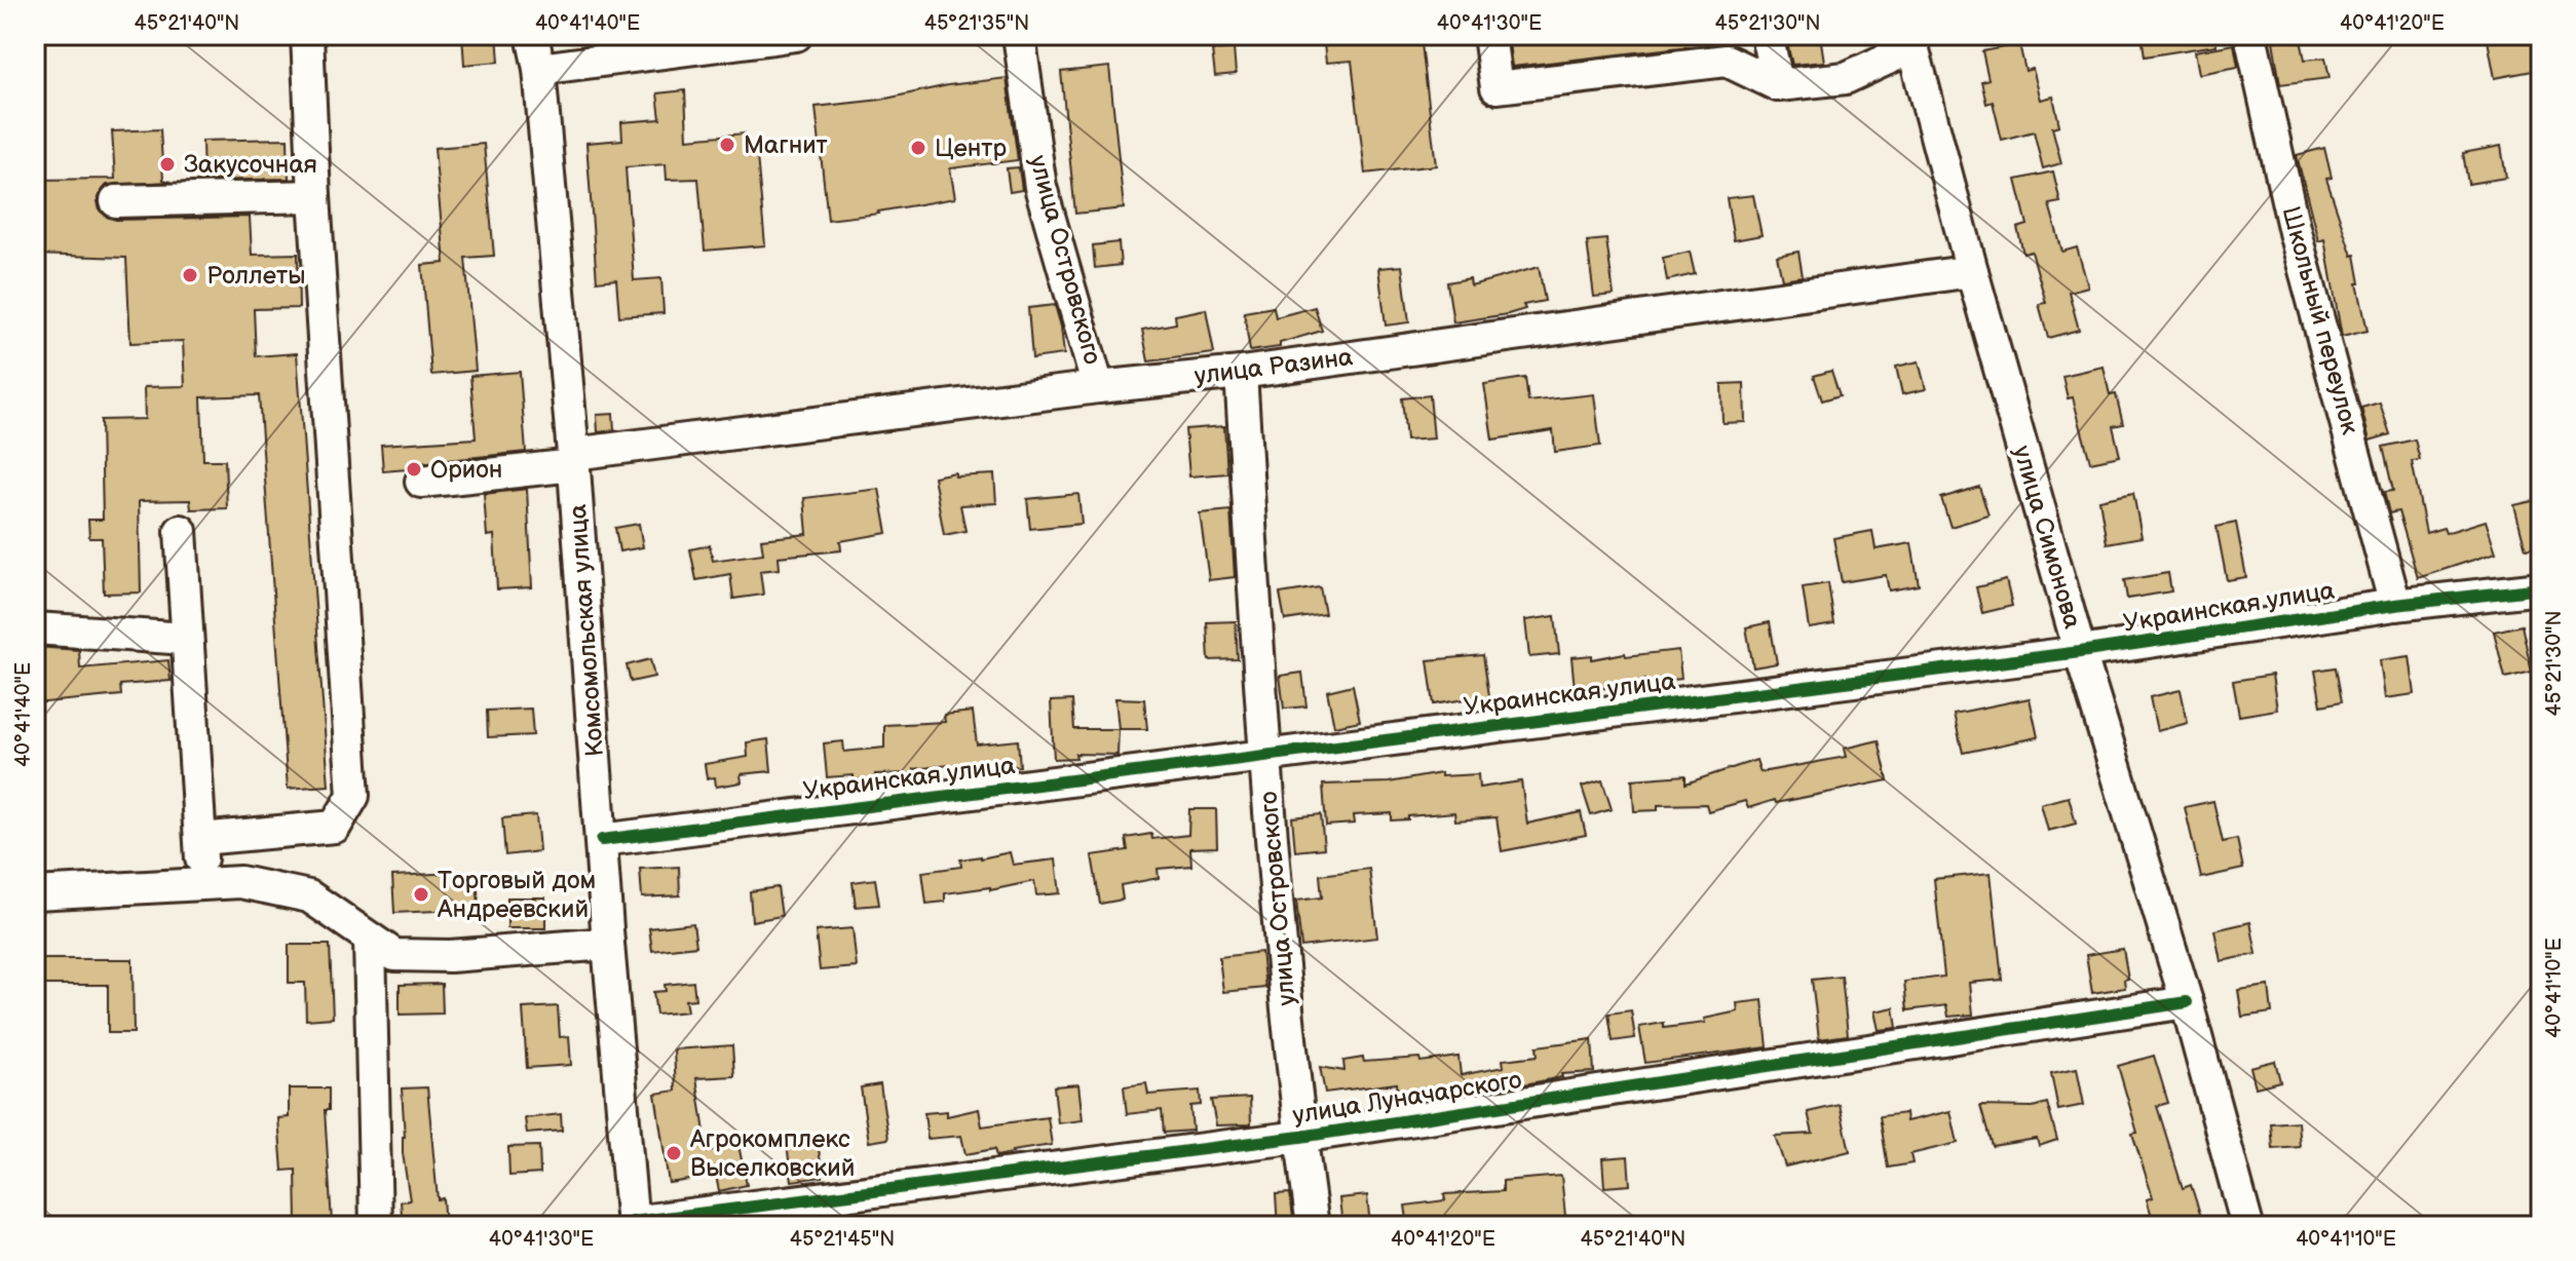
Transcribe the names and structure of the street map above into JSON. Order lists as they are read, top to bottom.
{
  "streets": {
    "street": [
      "улица Островского",
      "Школьный переулок",
      "улица Разина",
      "улица Симонова",
      "Украинская улица",
      "Комсомольская улица",
      "улица Луначарского"
    ]
  },
  "crossings": [
    ["улица Островского", "улица Разина"],
    ["улица Островского", "Украинская улица"],
    ["улица Островского", "улица Луначарского"],
    ["Школьный переулок", "Украинская улица"],
    ["улица Разина", "улица Симонова"],
    ["улица Разина", "Комсомольская улица"],
    ["улица Симонова", "Украинская улица"],
    ["улица Симонова", "улица Луначарского"],
    ["Украинская улица", "Комсомольская улица"],
    ["Комсомольская улица", "улица Луначарского"]
  ],
  "places": [
    "Магнит",
    "Центр",
    "Закусочная",
    "Роллеты",
    "Орион",
    "Торговый дом Андреевский",
    "Агрокомплекс Выселковский"
  ],
  "coordinates": [
    "45°21'40\"N",
    "40°41'40\"E",
    "45°21'35\"N",
    "40°41'30\"E",
    "45°21'30\"N",
    "40°41'20\"E",
    "40°41'10\"E",
    "45°21'45\"N"
  ]
}
